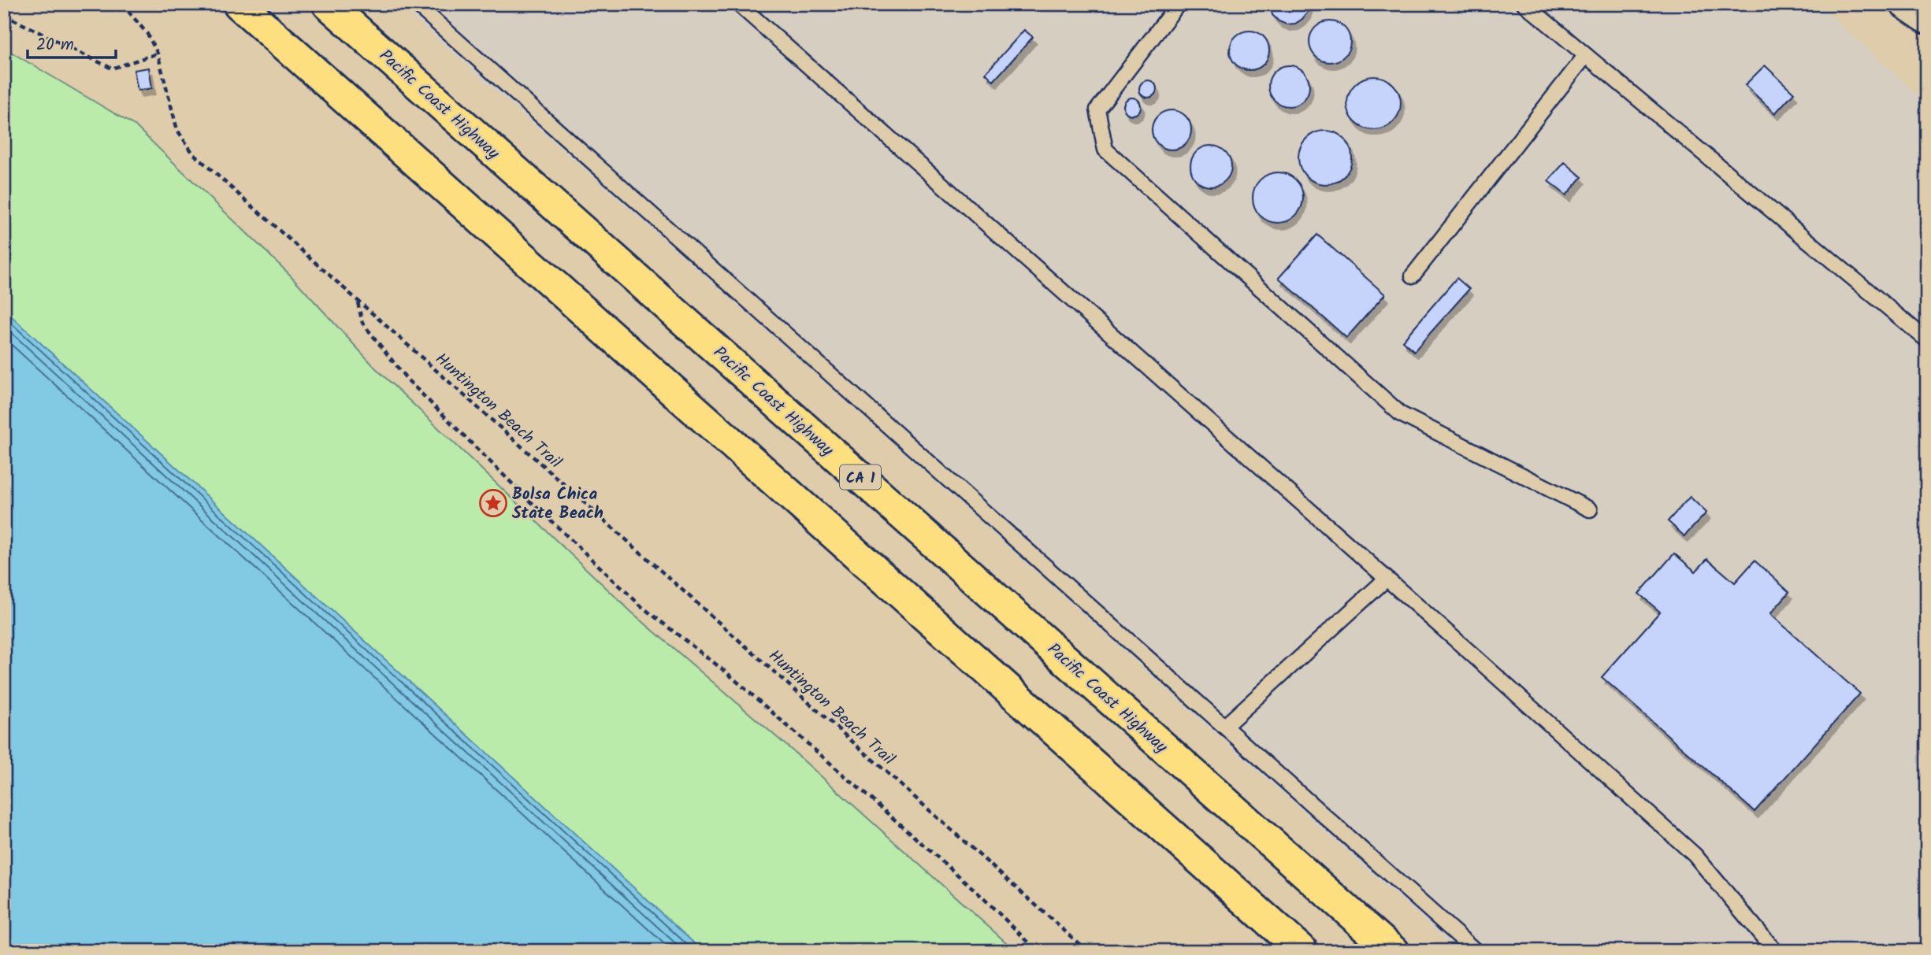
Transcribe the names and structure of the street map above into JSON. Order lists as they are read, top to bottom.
{
  "streets": {
    "highway": ["Pacific Coast Highway", "CA 1"],
    "path": ["Huntington Beach Trail"]
  },
  "places": {
    "place": ["Bolsa Chica State Beach"]
  },
  "scale_bar": "20 m"
}
